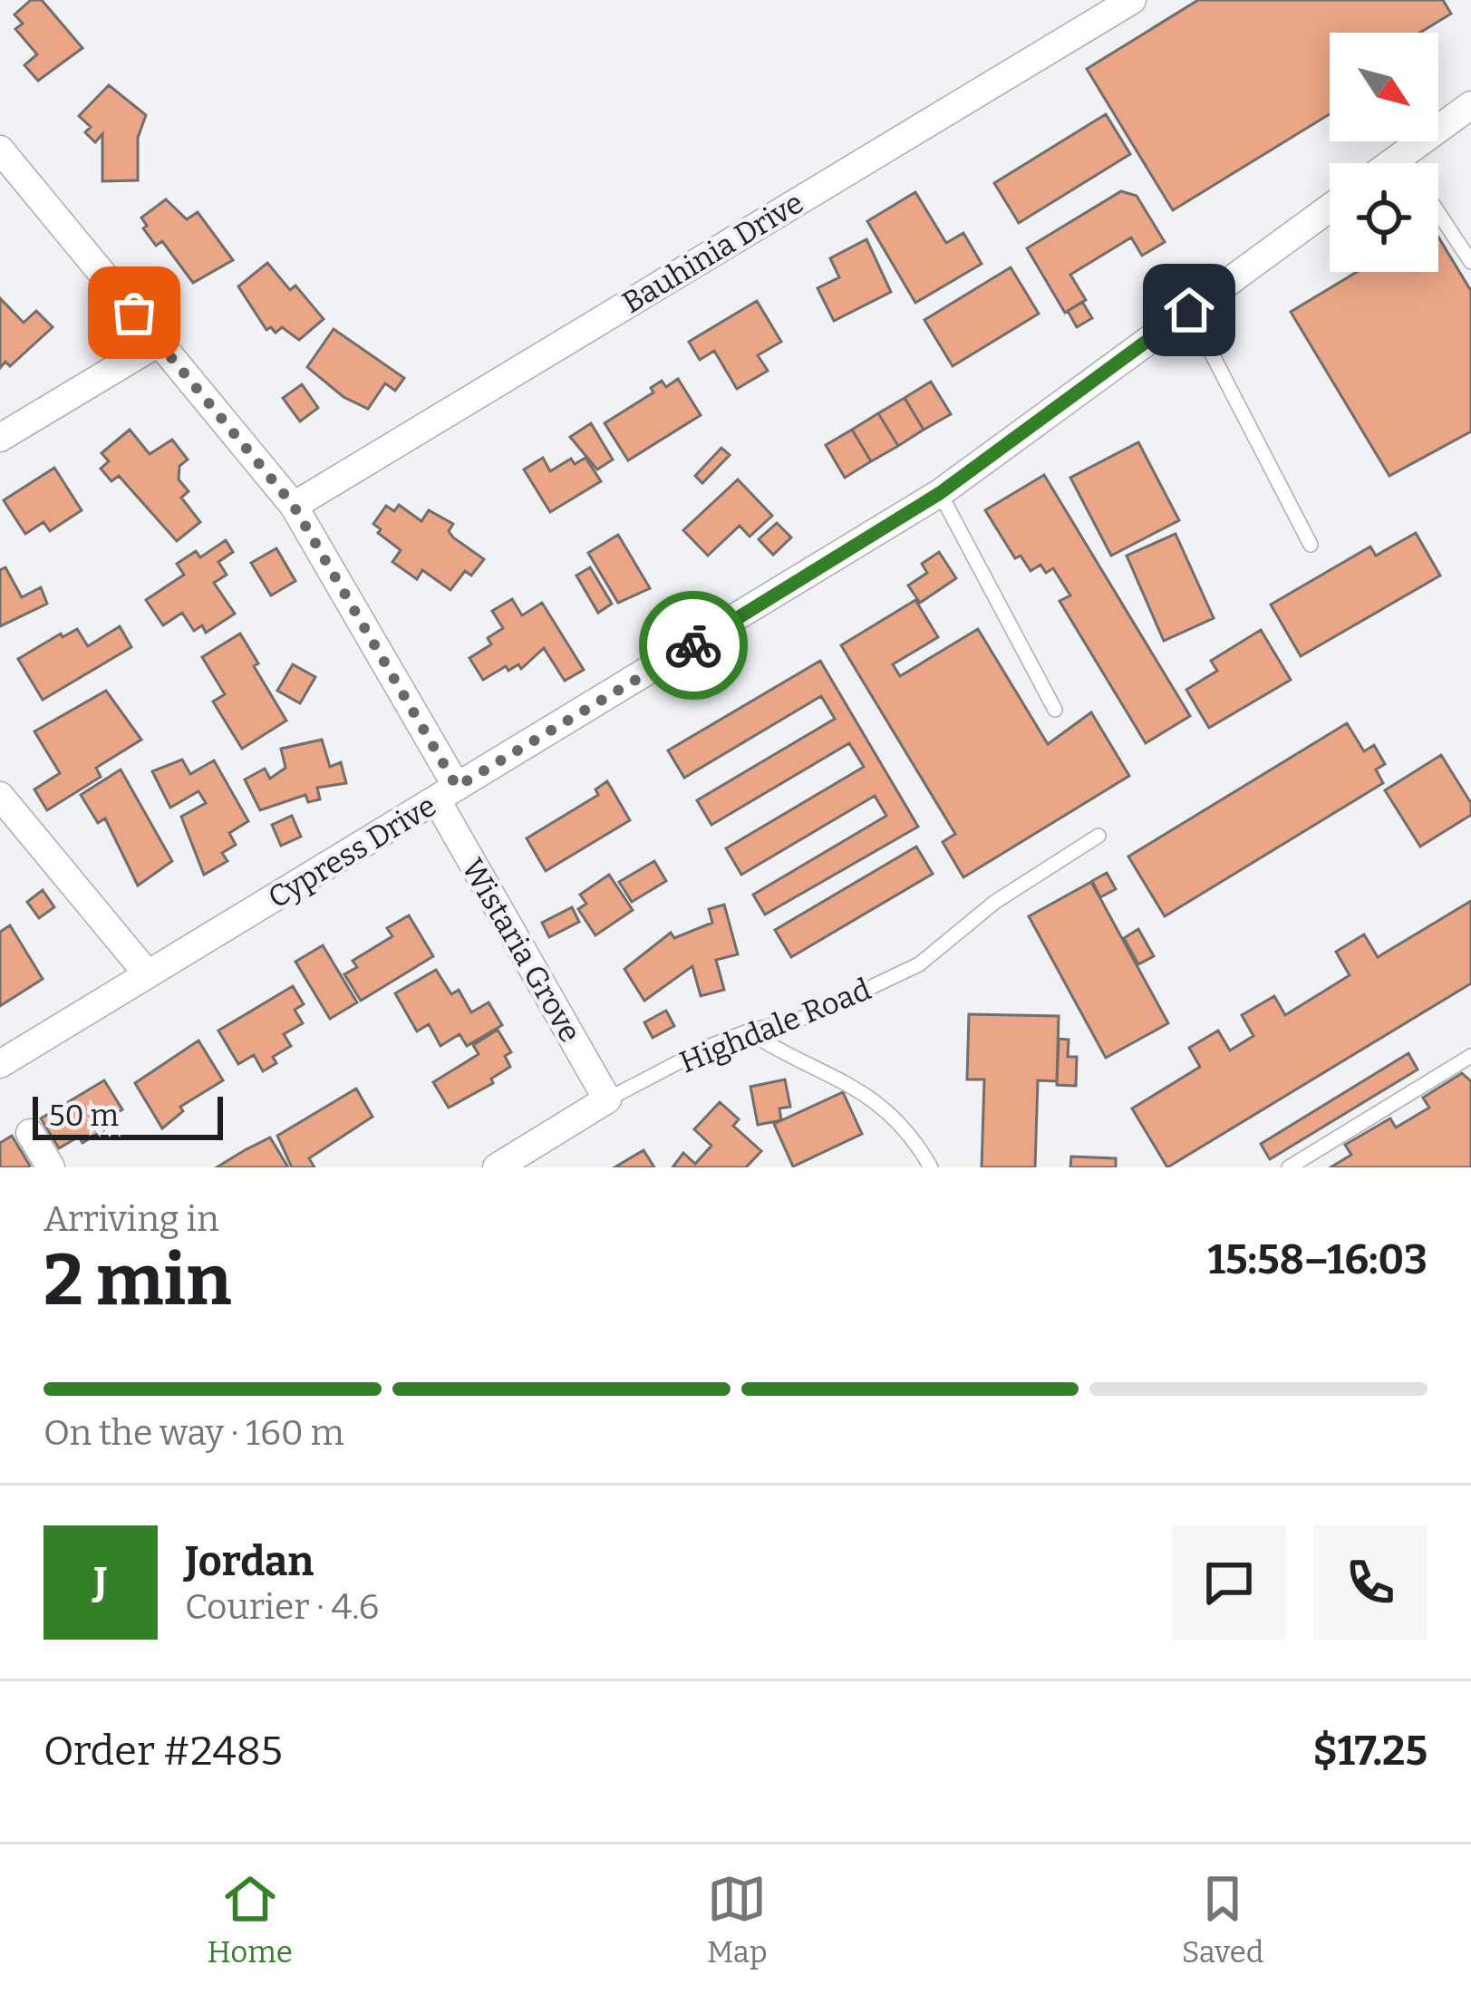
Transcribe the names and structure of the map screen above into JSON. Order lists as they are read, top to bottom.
{
  "streets": {
    "street": [
      "Bauhinia Drive",
      "Cypress Drive",
      "Wistaria Grove",
      "Highdale Road"
    ]
  },
  "crossings": [
    ["Bauhinia Drive", "Wistaria Grove"],
    ["Cypress Drive", "Wistaria Grove"],
    ["Wistaria Grove", "Highdale Road"]
  ],
  "scale_bar": "50 m",
  "north": "bottom right",
  "page": {
    "scale": "50 m",
    "heading": ["2 min", "Arriving in", "15:58–16:03"],
    "panel": [
      "Jordan",
      "Courier · 4.6",
      "Order #2485",
      "$17.25"
    ],
    "bar": "On the way · 160 m",
    "round": "J",
    "tabs": ["Home", "Map", "Saved"]
  }
}
